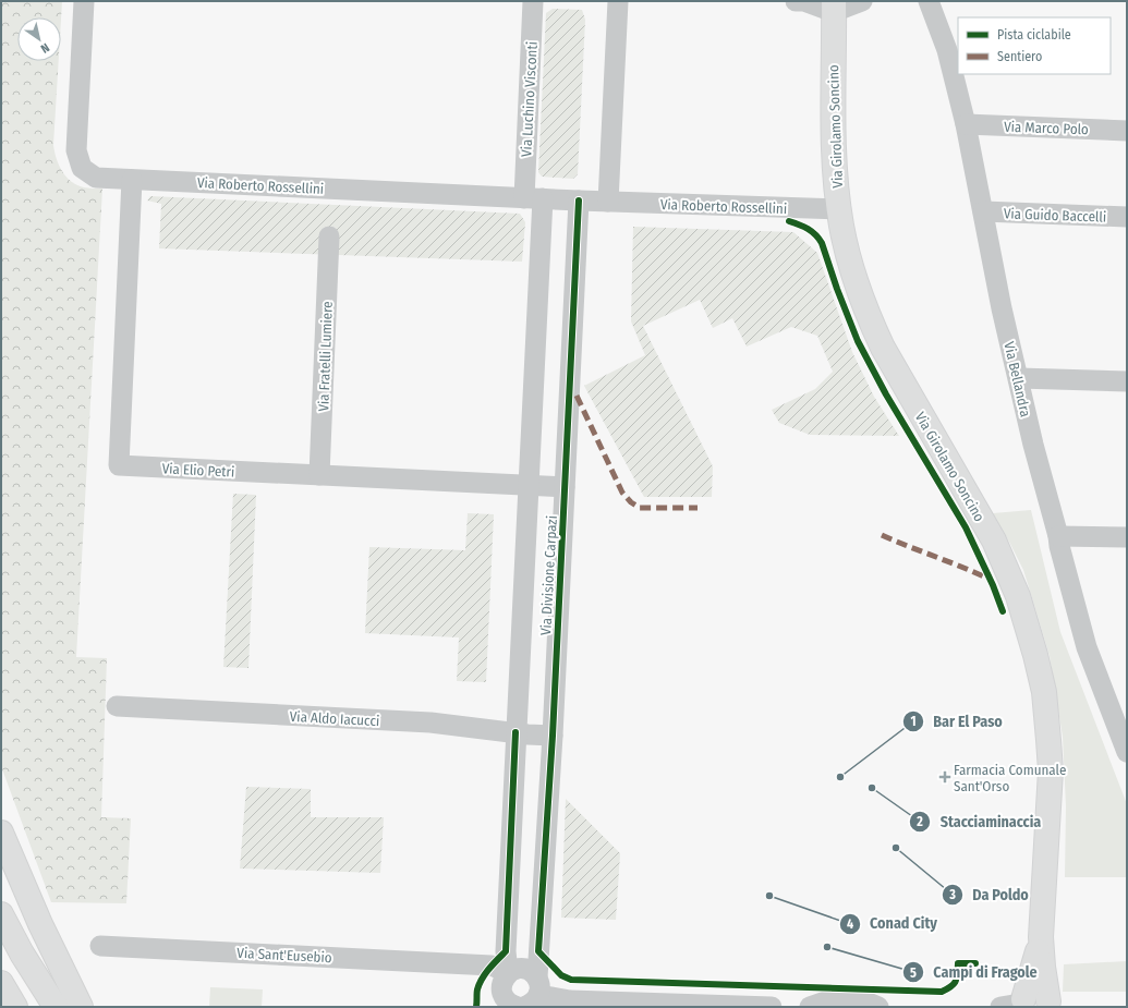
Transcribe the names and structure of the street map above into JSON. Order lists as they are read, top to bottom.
{
  "streets": {
    "main road": ["Via Girolamo Soncino"],
    "street": [
      "Via Luchino Visconti",
      "Via Marco Polo",
      "Via Roberto Rossellini",
      "Via Guido Baccelli",
      "Via Fratelli Lumiere",
      "Via Bellandra",
      "Via Elio Petri",
      "Via Divisione Carpazi",
      "Via Aldo Iacucci",
      "Via Sant'Eusebio"
    ]
  },
  "crossings": [
    ["Via Luchino Visconti", "Via Roberto Rossellini"],
    ["Via Luchino Visconti", "Via Divisione Carpazi"],
    ["Via Girolamo Soncino", "Via Roberto Rossellini"],
    ["Via Marco Polo", "Via Bellandra"],
    ["Via Roberto Rossellini", "Via Elio Petri"],
    ["Via Roberto Rossellini", "Via Divisione Carpazi"],
    ["Via Guido Baccelli", "Via Bellandra"],
    ["Via Fratelli Lumiere", "Via Elio Petri"],
    ["Via Elio Petri", "Via Divisione Carpazi"],
    ["Via Divisione Carpazi", "Via Aldo Iacucci"],
    ["Via Divisione Carpazi", "Via Sant'Eusebio"]
  ],
  "places": {
    "other": [
      "Bar El Paso",
      "Stacciaminaccia",
      "Da Poldo",
      "Conad City",
      "Campi di Fragole"
    ],
    "health": ["Farmacia Comunale Sant'Orso"]
  },
  "legend": ["Pista ciclabile", "Sentiero"],
  "north": "bottom right"
}
